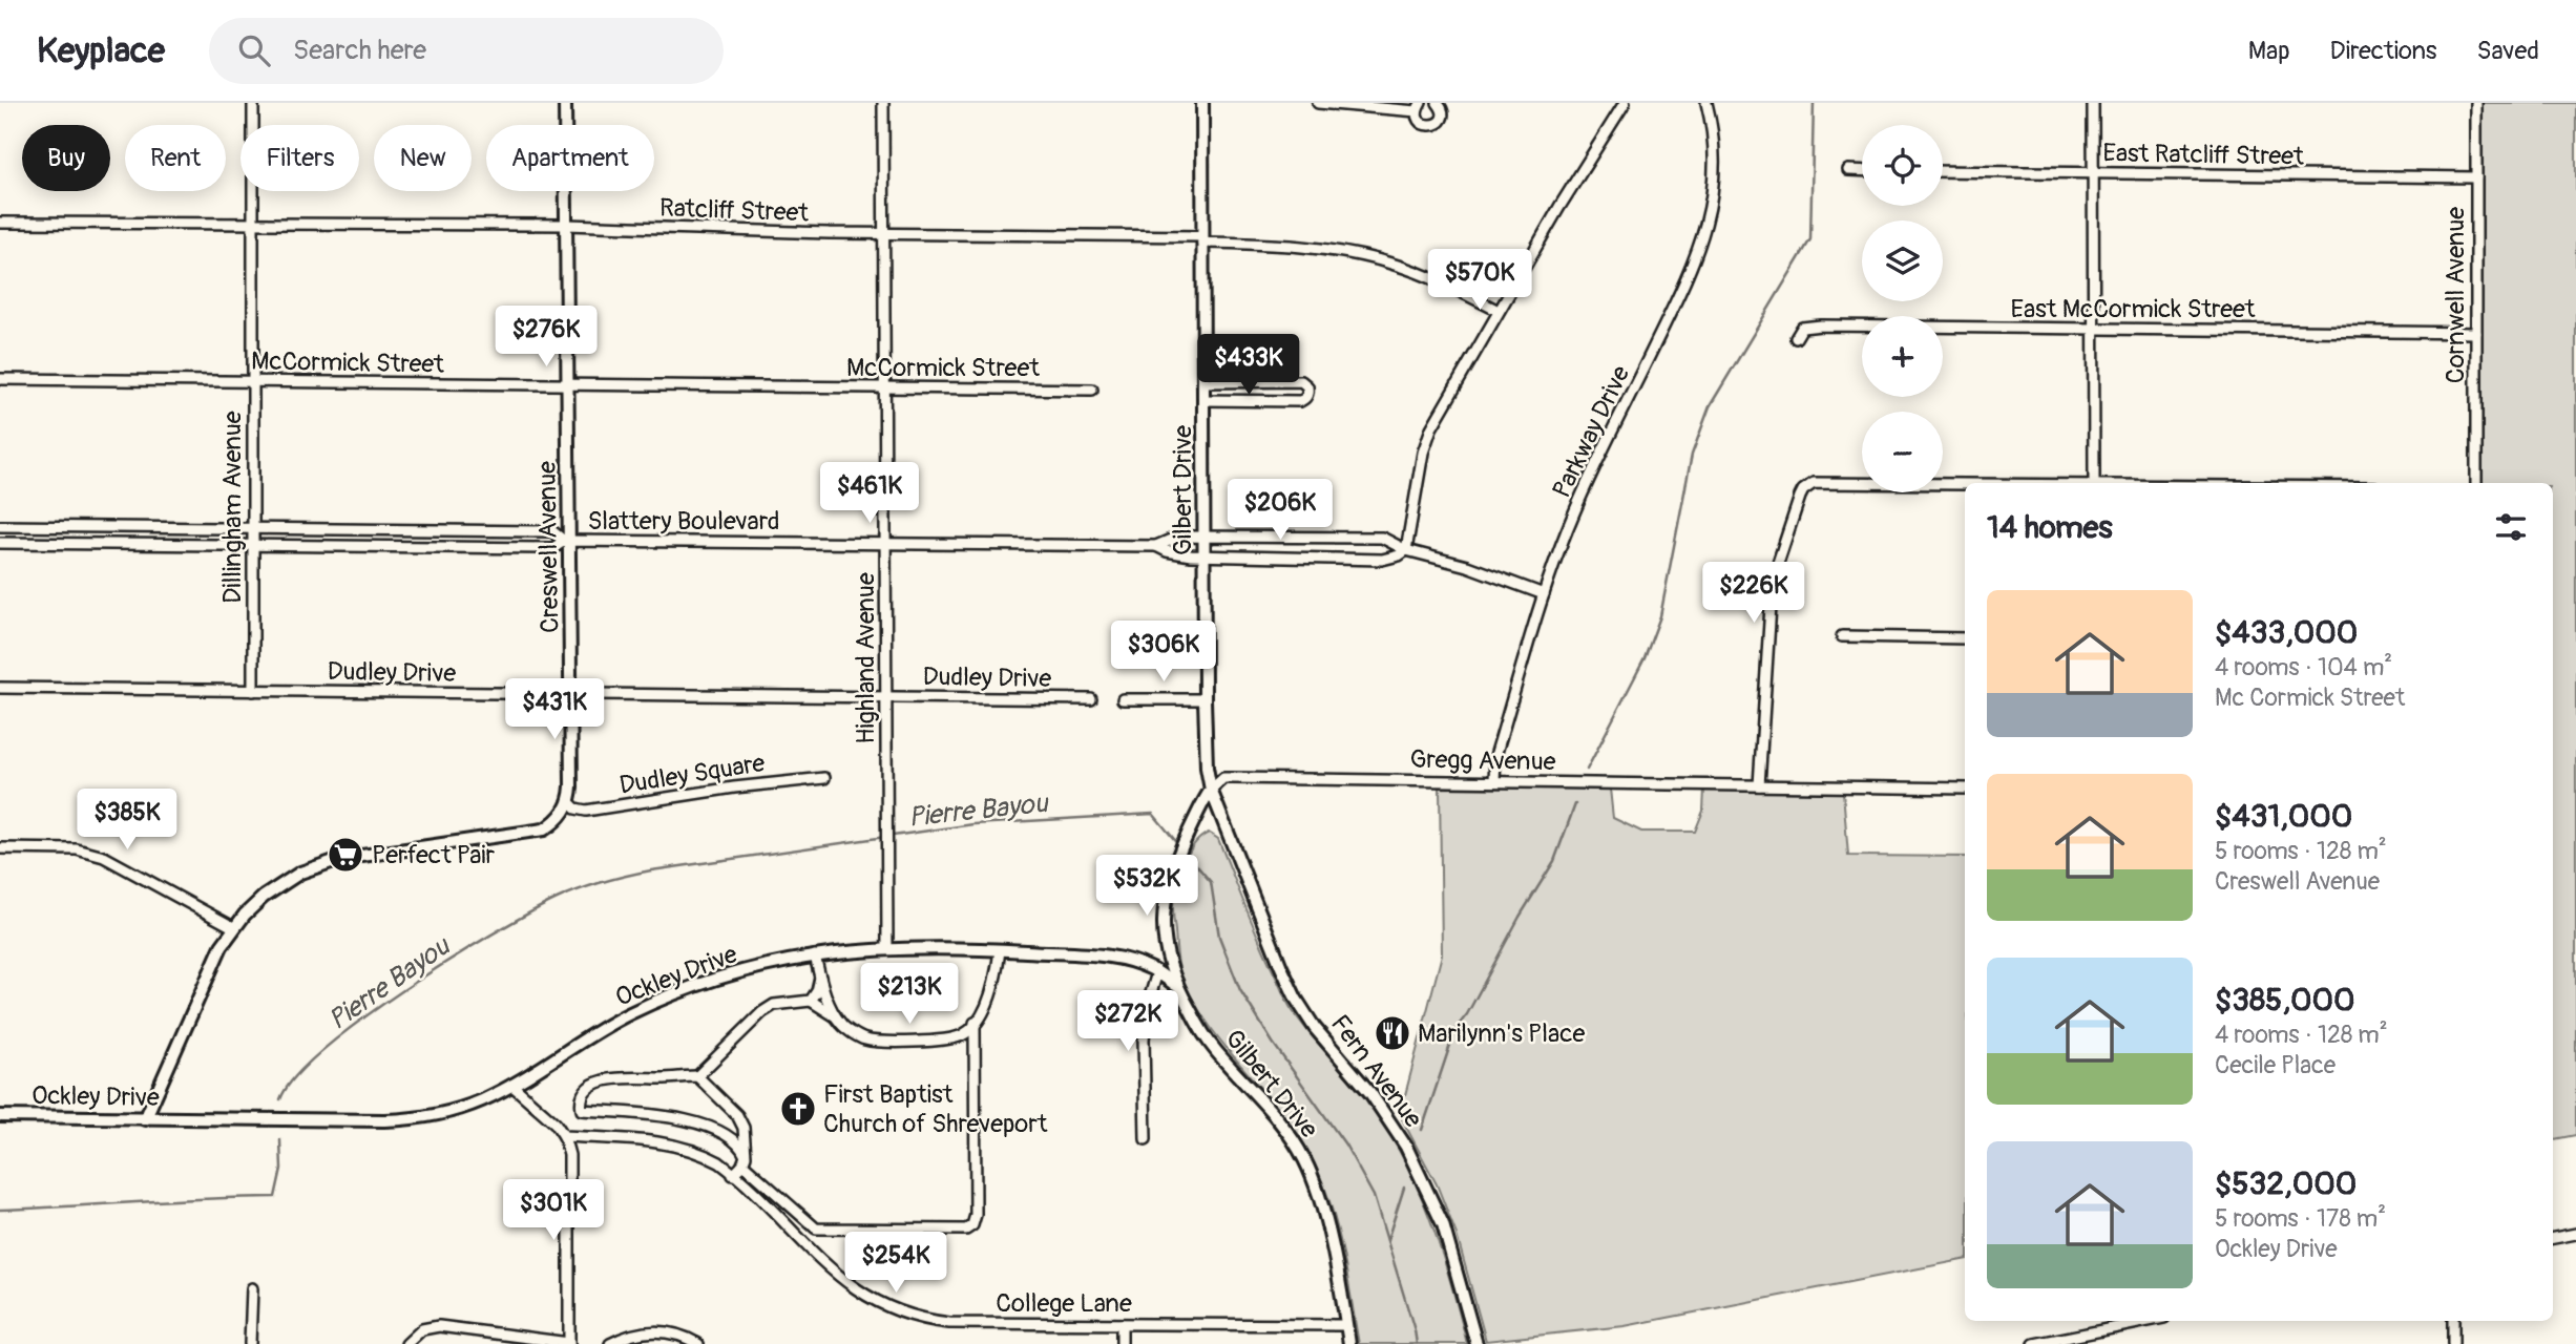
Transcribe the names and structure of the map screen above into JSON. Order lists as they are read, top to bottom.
{
  "streets": {
    "street": [
      "East Ratcliff Street",
      "Ratcliff Street",
      "Cornwell Avenue",
      "East McCormick Street",
      "McCormick Street",
      "Parkway Drive",
      "Gilbert Drive",
      "Dillingham Avenue",
      "Slattery Boulevard",
      "Creswell Avenue",
      "Highland Avenue",
      "Dudley Drive",
      "Gregg Avenue",
      "Dudley Square",
      "Ockley Drive",
      "Fern Avenue",
      "College Lane"
    ]
  },
  "crossings": [
    ["East Ratcliff Street", "Cornwell Avenue"],
    ["Ratcliff Street", "Gilbert Drive"],
    ["Ratcliff Street", "Dillingham Avenue"],
    ["Ratcliff Street", "Creswell Avenue"],
    ["Ratcliff Street", "Highland Avenue"],
    ["Cornwell Avenue", "East McCormick Street"],
    ["McCormick Street", "Dillingham Avenue"],
    ["McCormick Street", "Creswell Avenue"],
    ["McCormick Street", "Highland Avenue"],
    ["Parkway Drive", "Slattery Boulevard"],
    ["Parkway Drive", "Gregg Avenue"],
    ["Gilbert Drive", "Slattery Boulevard"],
    ["Gilbert Drive", "Gregg Avenue"],
    ["Gilbert Drive", "Ockley Drive"],
    ["Gilbert Drive", "Fern Avenue"],
    ["Gilbert Drive", "College Lane"],
    ["Dillingham Avenue", "Slattery Boulevard"],
    ["Dillingham Avenue", "Dudley Drive"],
    ["Slattery Boulevard", "Creswell Avenue"],
    ["Slattery Boulevard", "Highland Avenue"],
    ["Creswell Avenue", "Dudley Drive"],
    ["Creswell Avenue", "Dudley Square"],
    ["Highland Avenue", "Dudley Drive"],
    ["Highland Avenue", "Ockley Drive"],
    ["Gregg Avenue", "Fern Avenue"]
  ],
  "water": ["Pierre Bayou"],
  "places": {
    "supermarket": ["Perfect Pair"],
    "restaurant": ["Marilynn's Place"],
    "church": ["First Baptist Church of Shreveport"]
  },
  "page": {
    "header": "Keyplace",
    "search": "Search here",
    "nav": ["Map", "Directions", "Saved"],
    "map_buttons": ["+", "−"],
    "chip": [
      "Buy",
      "Rent",
      "Filters",
      "New",
      "Apartment"
    ],
    "price": [
      "$570K",
      "$276K",
      "$433K",
      "$461K",
      "$206K",
      "$226K",
      "$306K",
      "$431K",
      "$385K",
      "$532K",
      "$213K",
      "$272K",
      "$301K",
      "$254K"
    ],
    "heading": "14 homes",
    "list": [
      {
        "name": "$433,000",
        "note": "4 rooms · 104 m² · Mc Cormick Street"
      },
      {
        "name": "$431,000",
        "note": "5 rooms · 128 m² · Creswell Avenue"
      },
      {
        "name": "$385,000",
        "note": "4 rooms · 128 m² · Cecile Place"
      },
      {
        "name": "$532,000",
        "note": "5 rooms · 178 m² · Ockley Drive"
      }
    ]
  }
}
